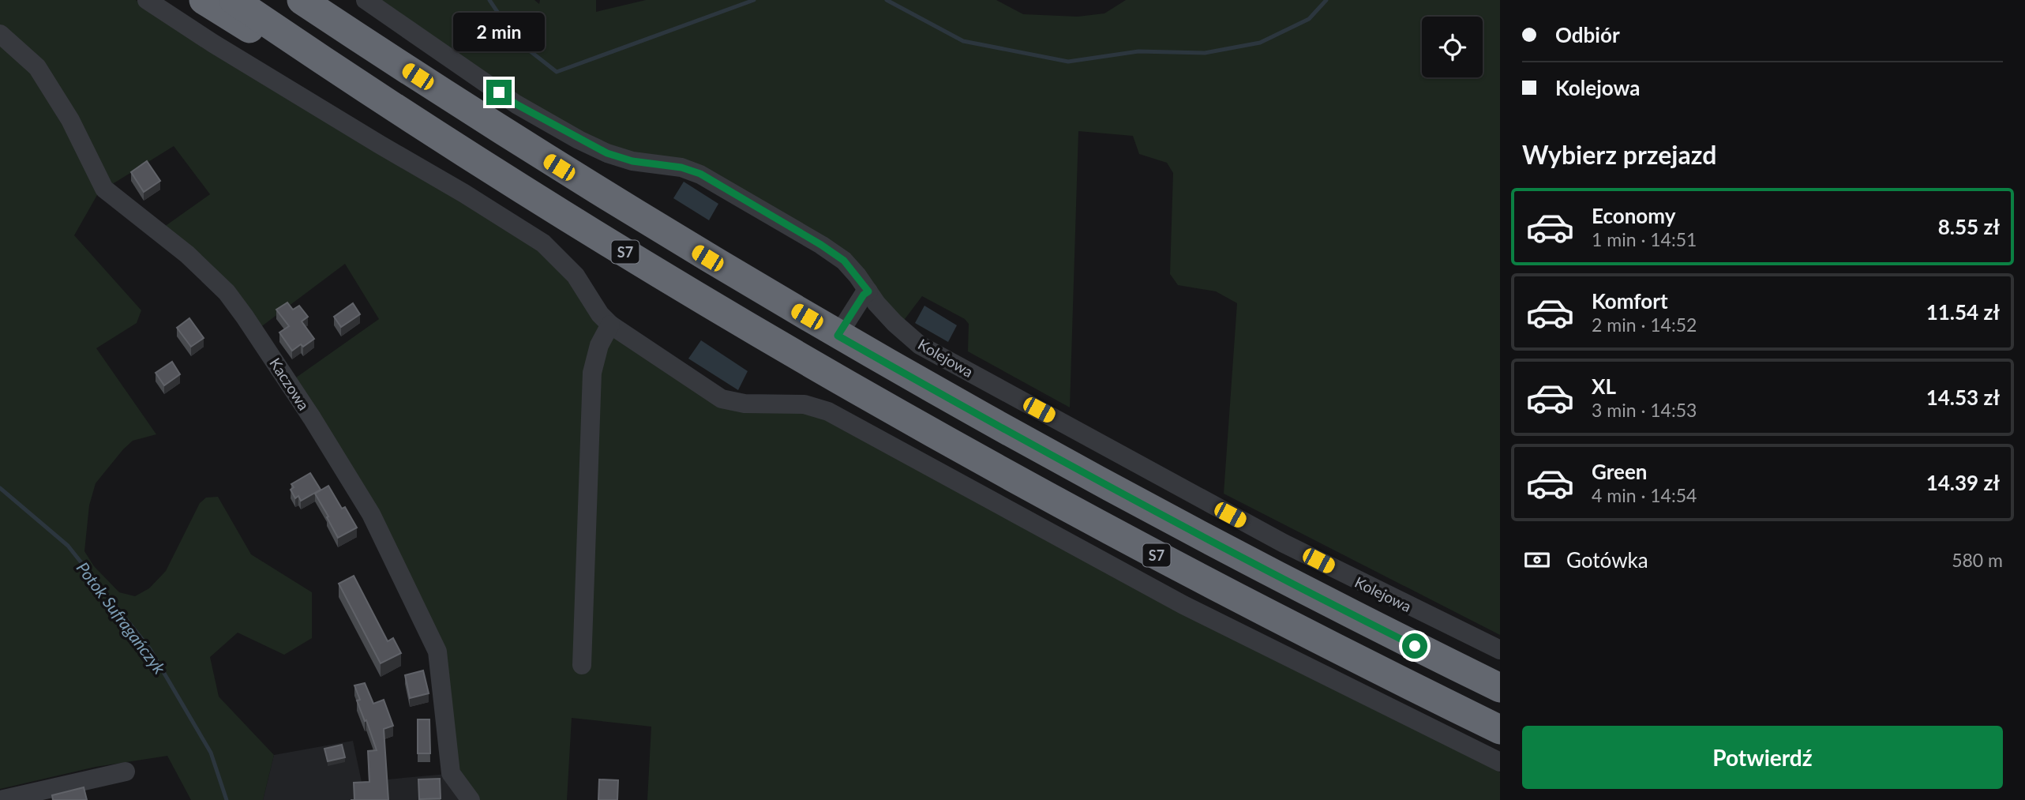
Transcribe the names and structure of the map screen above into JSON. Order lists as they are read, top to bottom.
{
  "streets": {
    "highway": ["S7"],
    "street": ["Kolejowa", "Kaczowa"]
  },
  "water": ["Potok Sufragańczyk"],
  "page": {
    "banner": ["Odbiór", "Kolejowa"],
    "bubble": "2 min",
    "heading": "Wybierz przejazd",
    "list": [
      {
        "name": "Economy",
        "note": "1 min · 14:51",
        "value": "8.55 zł"
      },
      {
        "name": "Komfort",
        "note": "2 min · 14:52",
        "value": "11.54 zł"
      },
      {
        "name": "XL",
        "note": "3 min · 14:53",
        "value": "14.53 zł"
      },
      {
        "name": "Green",
        "note": "4 min · 14:54",
        "value": "14.39 zł"
      }
    ],
    "pay": ["Gotówka", "580 m"],
    "buttons": "Potwierdź"
  }
}
